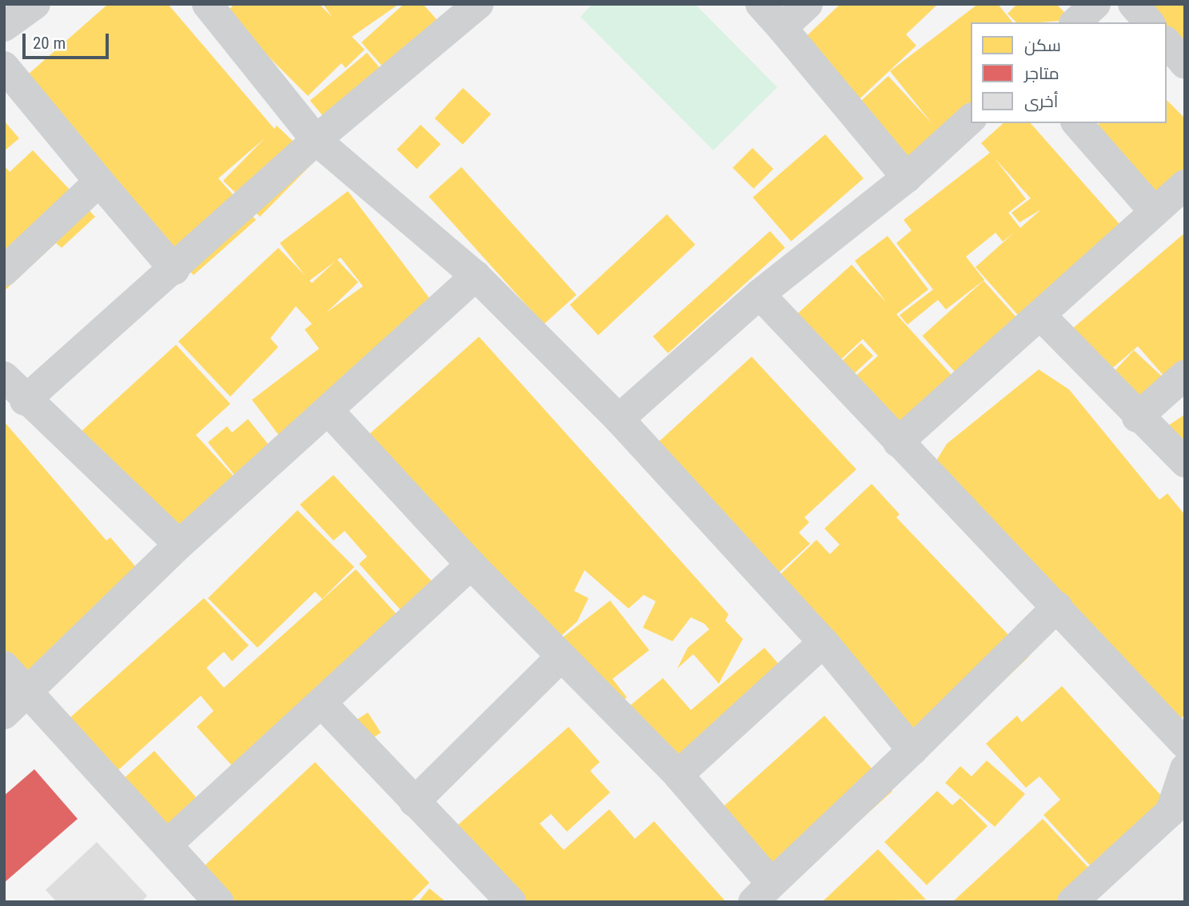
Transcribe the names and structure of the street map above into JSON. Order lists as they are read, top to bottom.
{
  "legend": ["سكن", "متاجر", "أخرى"],
  "scale_bar": "20 m"
}
